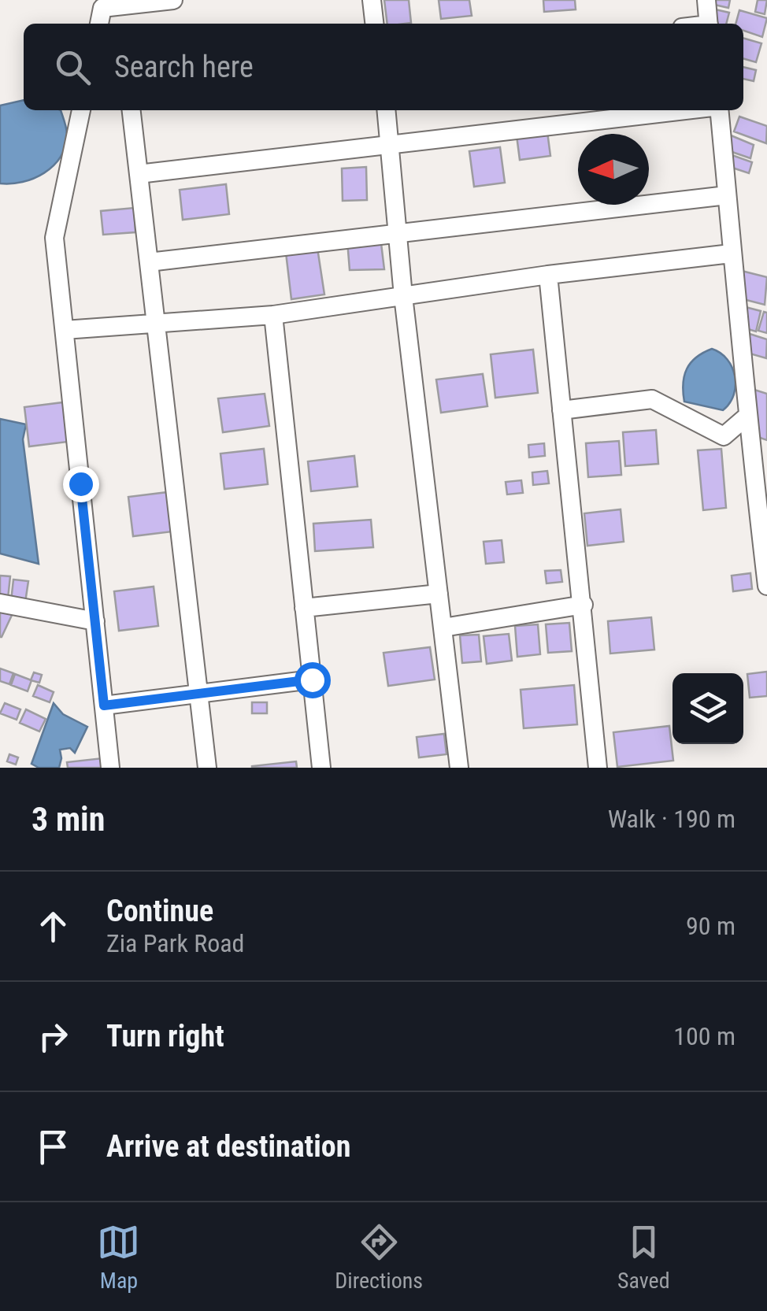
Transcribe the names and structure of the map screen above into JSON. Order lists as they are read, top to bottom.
{
  "north": "left",
  "page": {
    "search": "Search here",
    "heading": ["3 min", "Walk · 190 m"],
    "list": [
      ["Continue", "Zia Park Road", "90 m"],
      ["Turn right", "100 m"],
      "Arrive at destination"
    ],
    "nav": ["Map", "Directions", "Saved"]
  }
}
